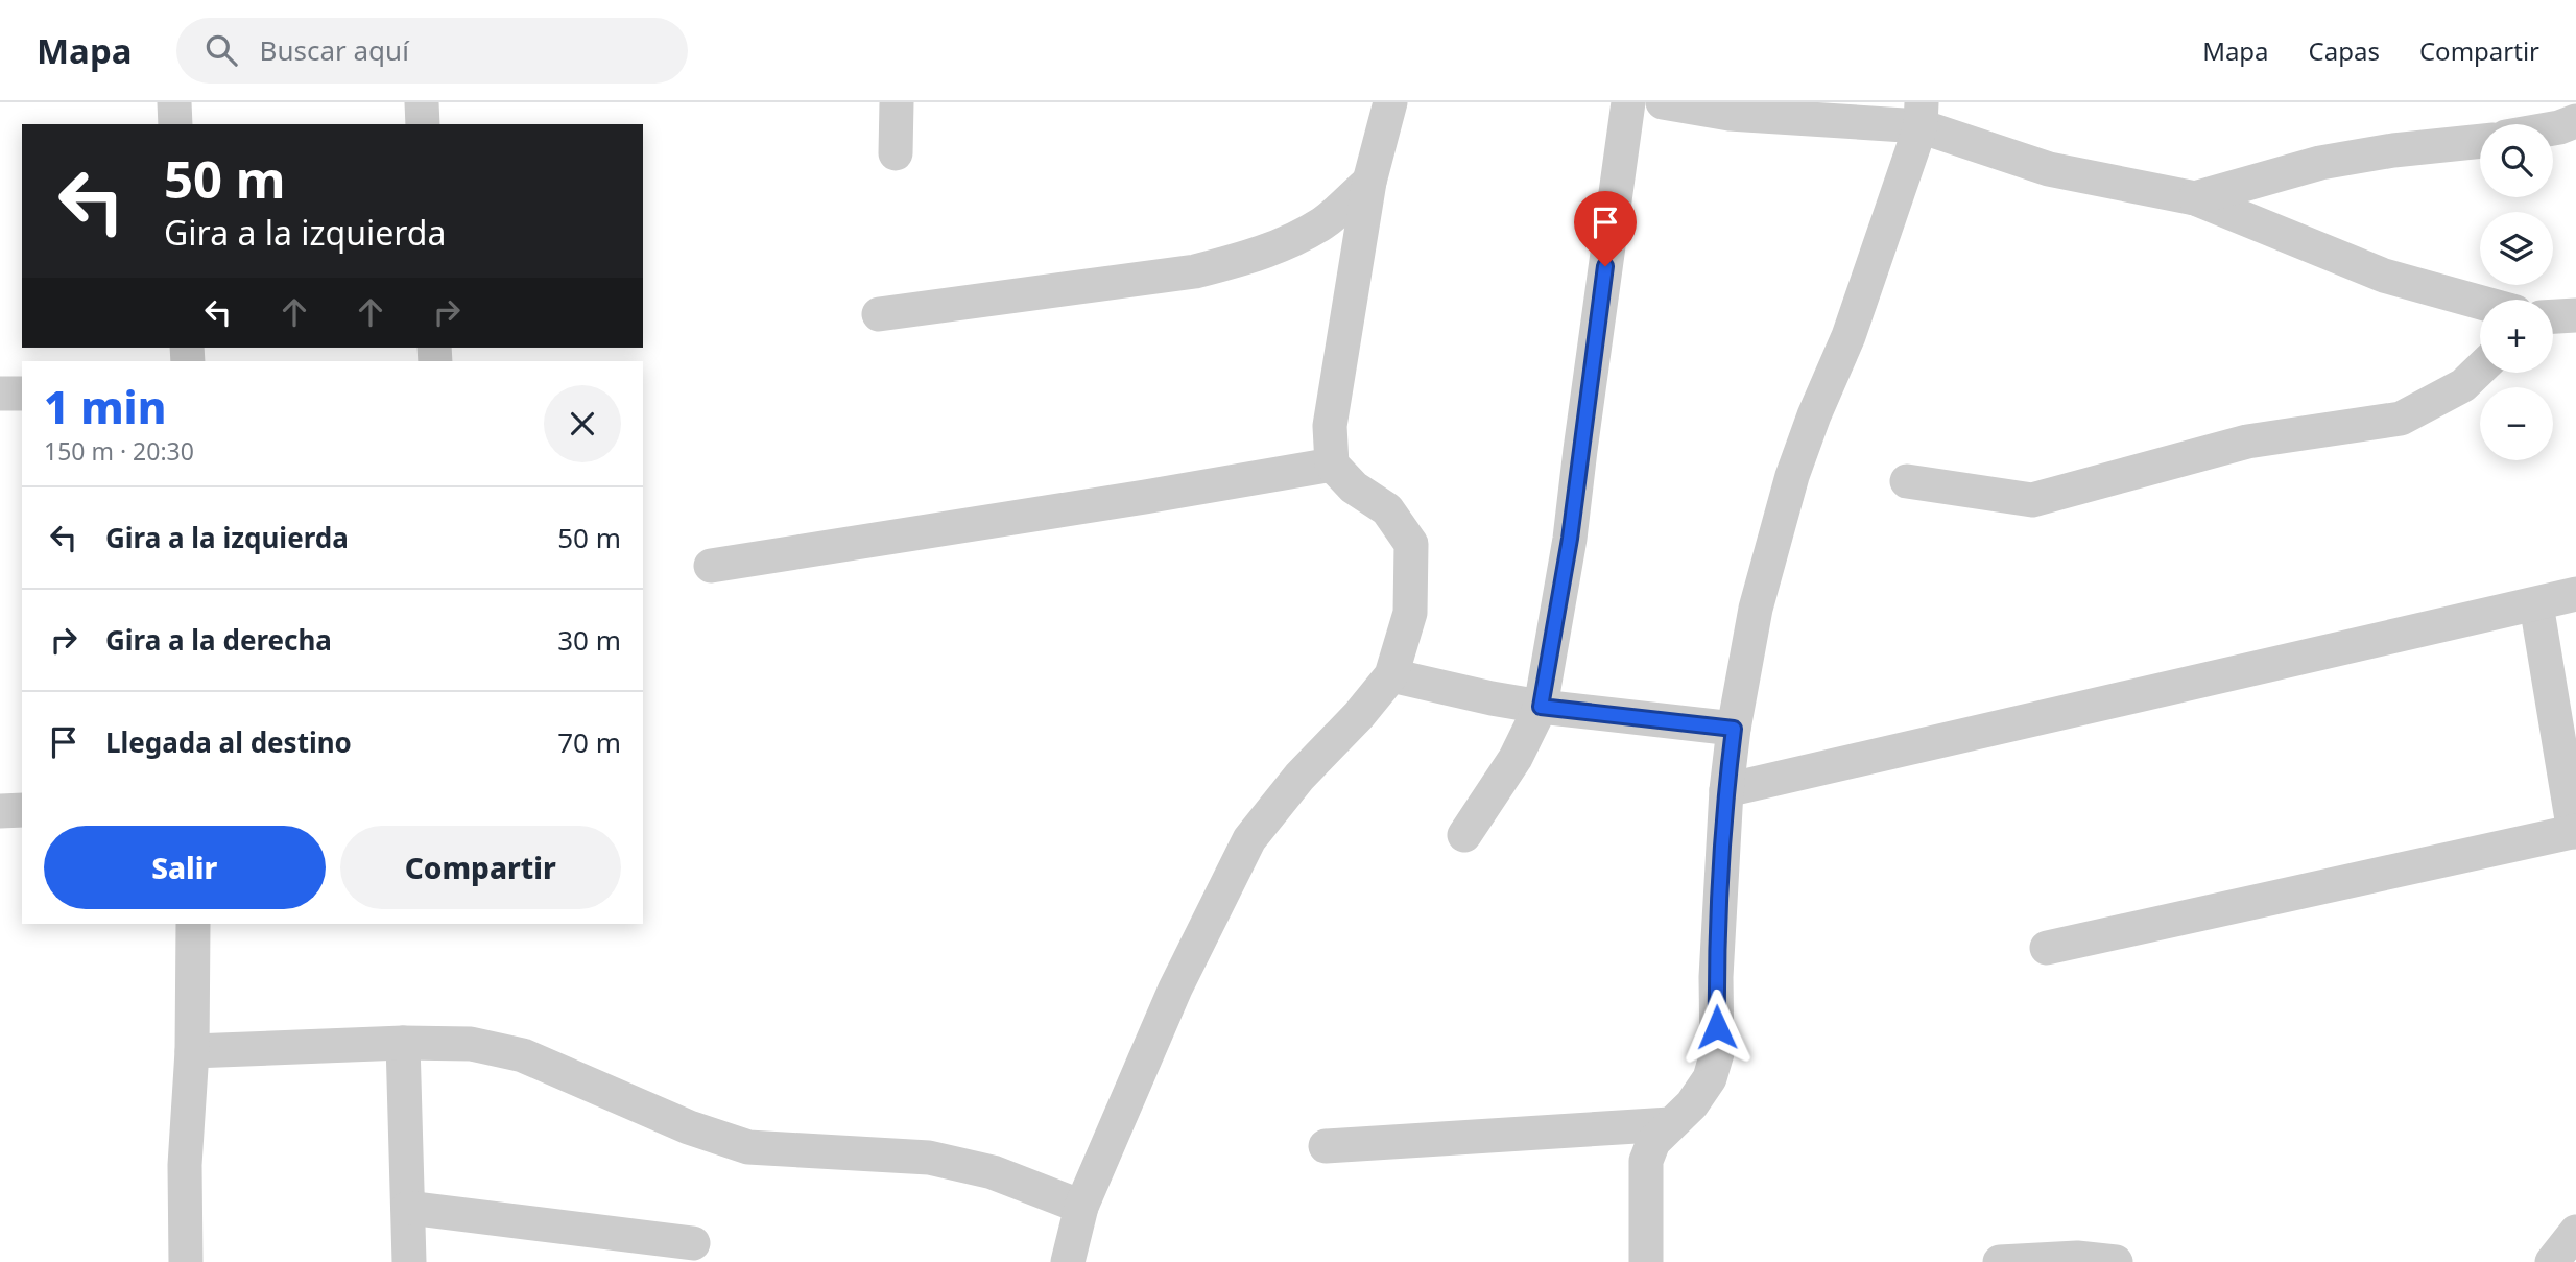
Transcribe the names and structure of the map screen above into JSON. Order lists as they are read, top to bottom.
{
  "page": {
    "header": "Mapa",
    "search": "Buscar aquí",
    "nav": ["Mapa", "Capas", "Compartir"],
    "map_buttons": ["+", "−"],
    "turn": ["50 m", "Gira a la izquierda"],
    "heading": ["1 min", "150 m · 20:30"],
    "list": [
      {
        "name": "Gira a la izquierda",
        "value": "50 m"
      },
      {
        "name": "Gira a la derecha",
        "value": "30 m"
      },
      {
        "name": "Llegada al destino",
        "value": "70 m"
      }
    ],
    "buttons": ["Salir", "Compartir"]
  }
}
